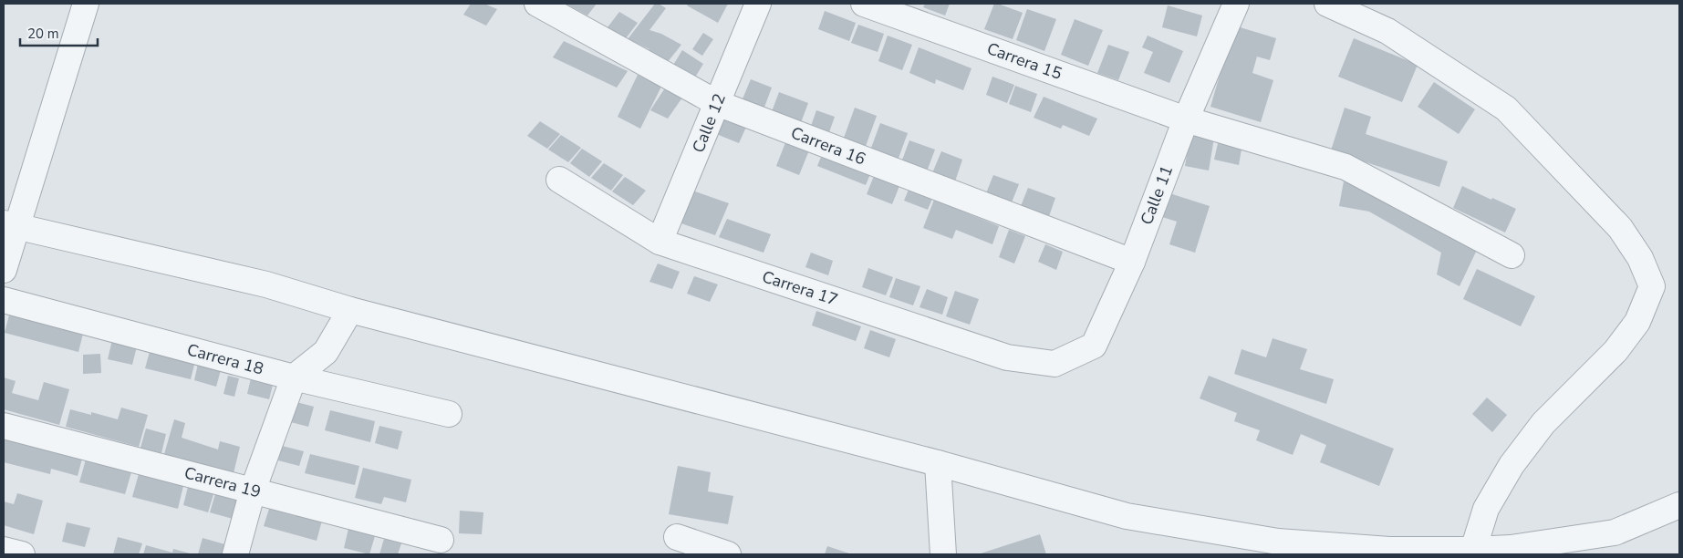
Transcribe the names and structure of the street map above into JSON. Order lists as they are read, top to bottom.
{
  "streets": {
    "street": [
      "Carrera 15",
      "Calle 12",
      "Carrera 16",
      "Calle 11",
      "Carrera 17",
      "Carrera 18",
      "Carrera 19"
    ]
  },
  "crossings": [
    ["Carrera 15", "Calle 11"],
    ["Calle 12", "Carrera 16"],
    ["Calle 12", "Carrera 17"],
    ["Carrera 16", "Calle 11"],
    ["Calle 11", "Carrera 17"]
  ],
  "scale_bar": "20 m"
}
